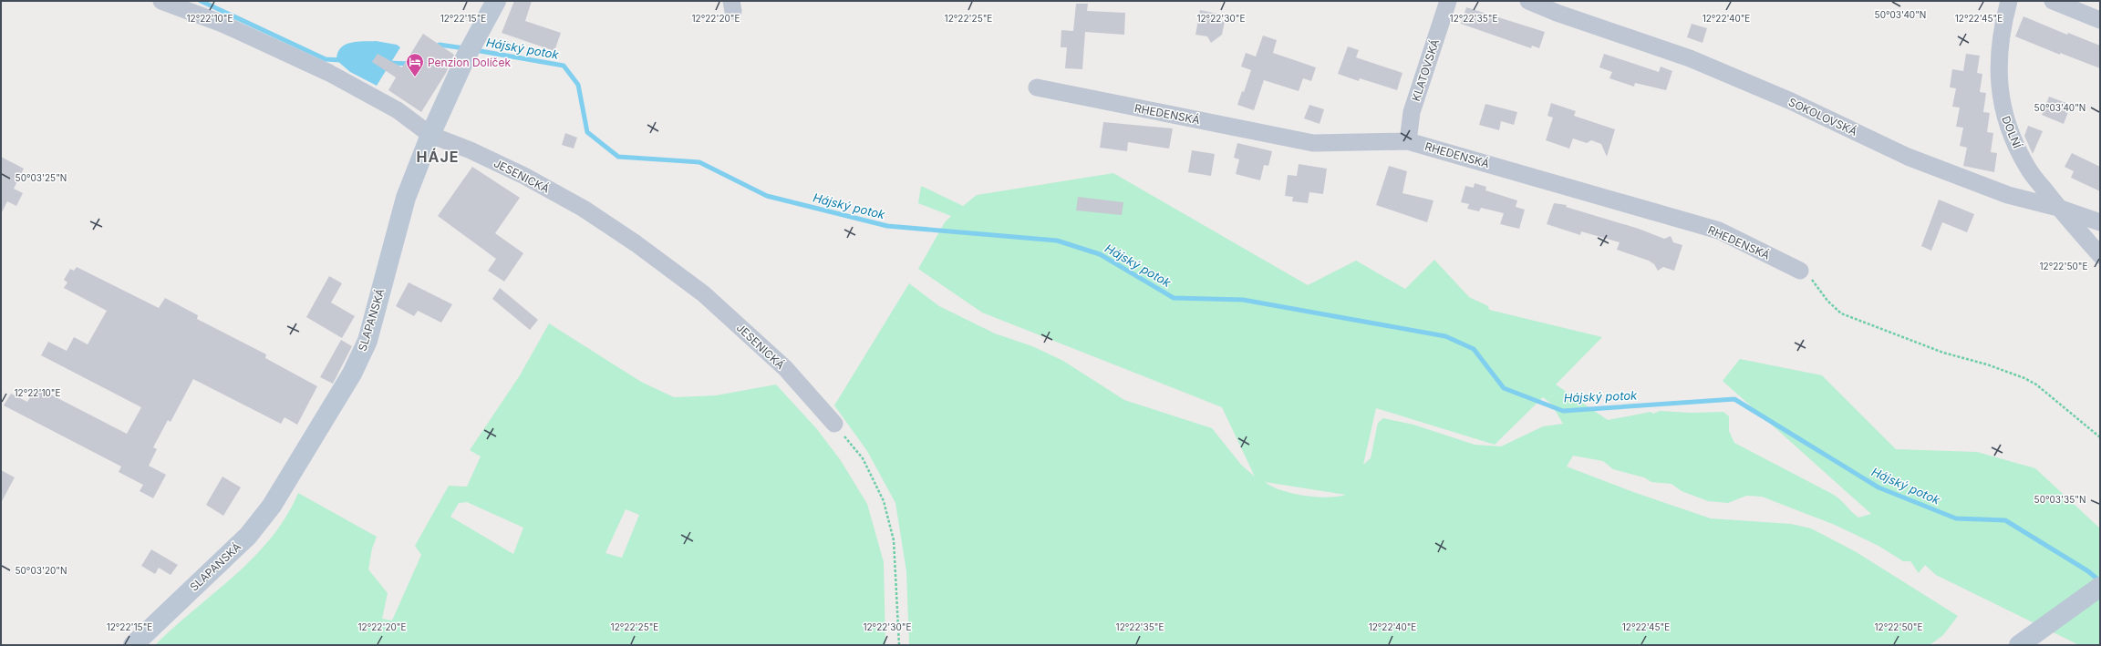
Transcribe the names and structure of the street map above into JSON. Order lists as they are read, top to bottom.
{
  "streets": {
    "street": [
      "KLATOVSKÁ",
      "RHEDENSKÁ",
      "SOKOLOVSKÁ",
      "DOLNÍ",
      "JESENICKÁ",
      "SLAPANSKÁ"
    ]
  },
  "crossings": [
    ["KLATOVSKÁ", "RHEDENSKÁ"],
    ["SOKOLOVSKÁ", "DOLNÍ"],
    ["JESENICKÁ", "SLAPANSKÁ"]
  ],
  "districts": ["HÁJE"],
  "water": ["Hájský potok"],
  "places": {
    "hotel": ["Penzion Dolíček"]
  },
  "coordinates": [
    "50°03'40\"N",
    "12°22'10\"E",
    "12°22'30\"E",
    "12°22'15\"E",
    "12°22'20\"E",
    "12°22'25\"E",
    "12°22'35\"E",
    "12°22'40\"E",
    "12°22'45\"E",
    "50°03'25\"N",
    "12°22'50\"E",
    "50°03'35\"N",
    "50°03'20\"N"
  ]
}
